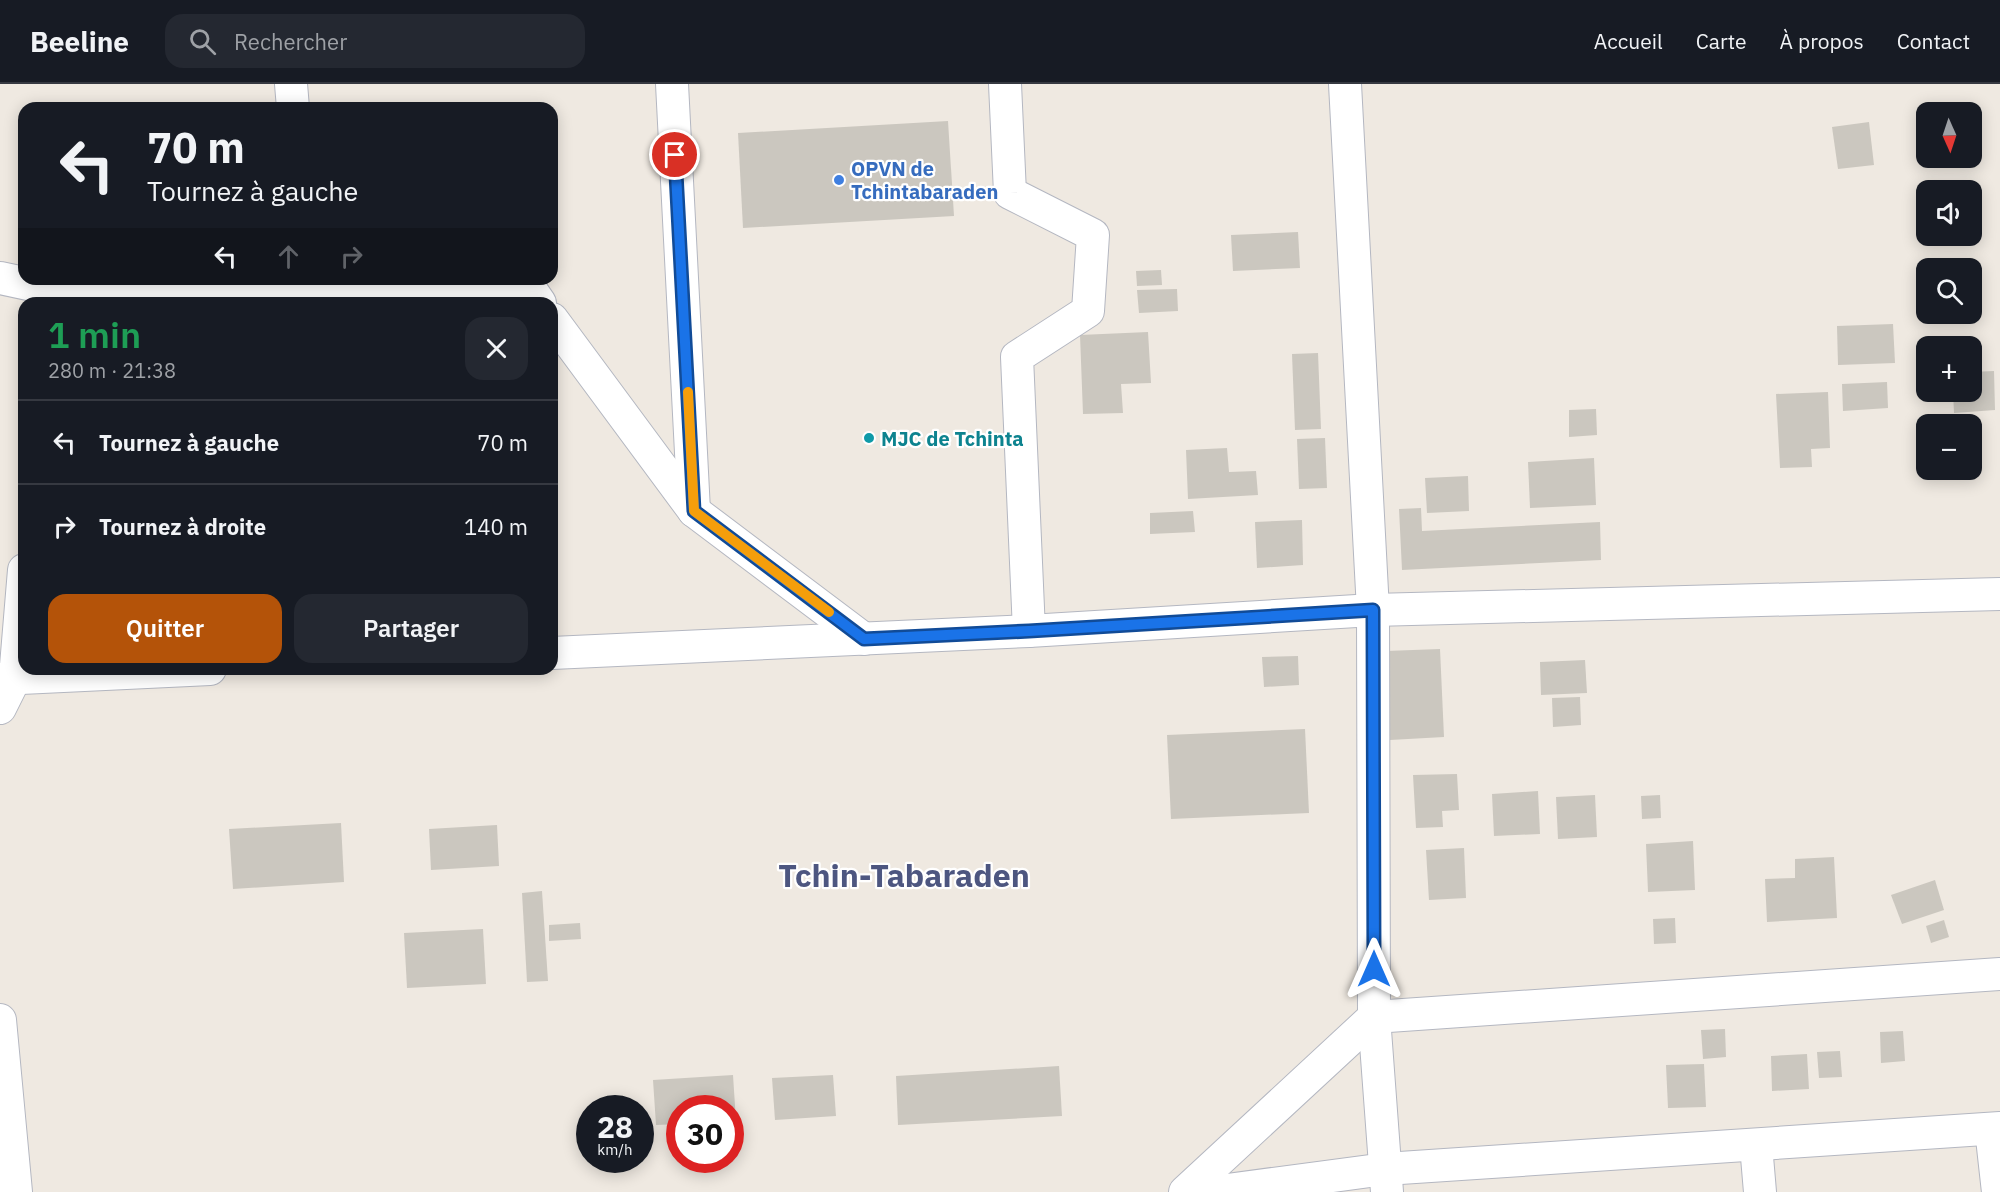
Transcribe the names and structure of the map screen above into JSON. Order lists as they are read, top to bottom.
{
  "districts": ["Tchin-Tabaraden"],
  "places": ["OPVN de Tchintabaraden", "MJC de Tchinta"],
  "north": "bottom",
  "page": {
    "header": "Beeline",
    "search": "Rechercher",
    "nav": [
      "Accueil",
      "Carte",
      "À propos",
      "Contact"
    ],
    "map_buttons": ["+", "−"],
    "turn": ["70 m", "Tournez à gauche"],
    "heading": ["1 min", "280 m · 21:38"],
    "list": [
      {
        "name": "Tournez à gauche",
        "value": "70 m"
      },
      {
        "name": "Tournez à droite",
        "value": "140 m"
      }
    ],
    "buttons": ["Quitter", "Partager"],
    "speed": "28 km/h",
    "limit": "30"
  }
}
